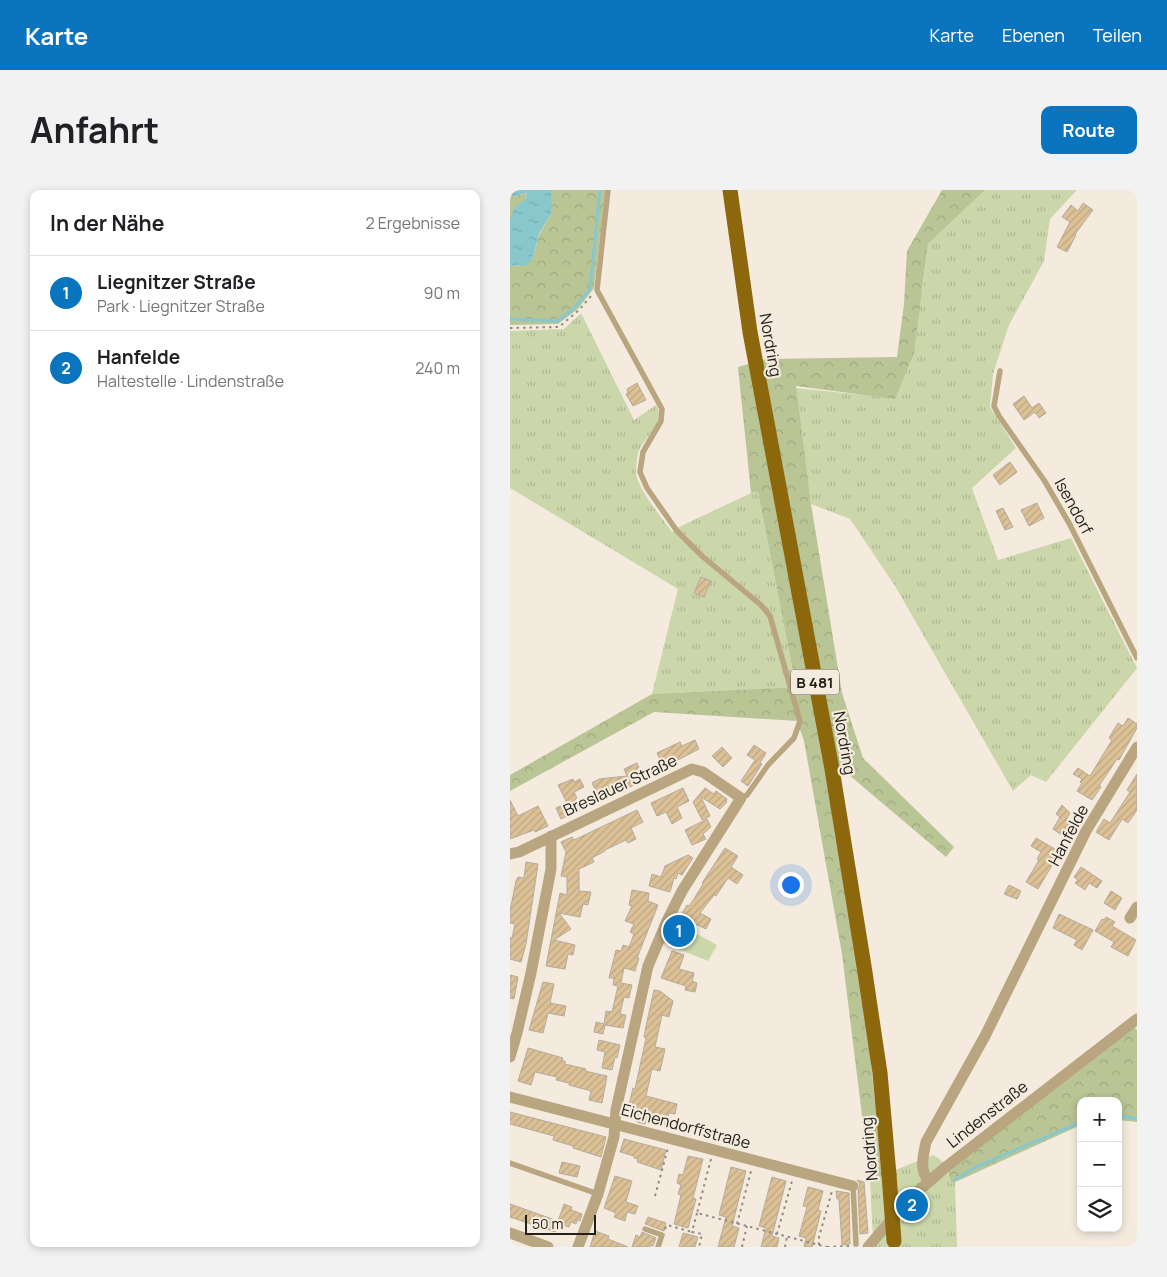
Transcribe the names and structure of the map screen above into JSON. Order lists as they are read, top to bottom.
{
  "streets": {
    "main road": ["Nordring", "B 481"],
    "street": [
      "Breslauer Straße",
      "Hanfelde",
      "Lindenstraße",
      "Eichendorffstraße"
    ],
    "lane": ["Isendorf"]
  },
  "crossings": [
    ["Hanfelde", "Lindenstraße"]
  ],
  "scale_bar": "50 m",
  "page": {
    "header": "Karte",
    "nav": ["Karte", "Ebenen", "Teilen"],
    "title": "Anfahrt",
    "buttons": "Route",
    "heading": ["In der Nähe", "2 Ergebnisse"],
    "list": [
      {
        "mark": "1",
        "name": "Liegnitzer Straße",
        "note": "Park · Liegnitzer Straße",
        "value": "90 m"
      },
      {
        "mark": "2",
        "name": "Hanfelde",
        "note": "Haltestelle · Lindenstraße",
        "value": "240 m"
      }
    ],
    "pins": ["1", "2"],
    "map_buttons": ["+", "−"],
    "scale": "50 m"
  }
}
